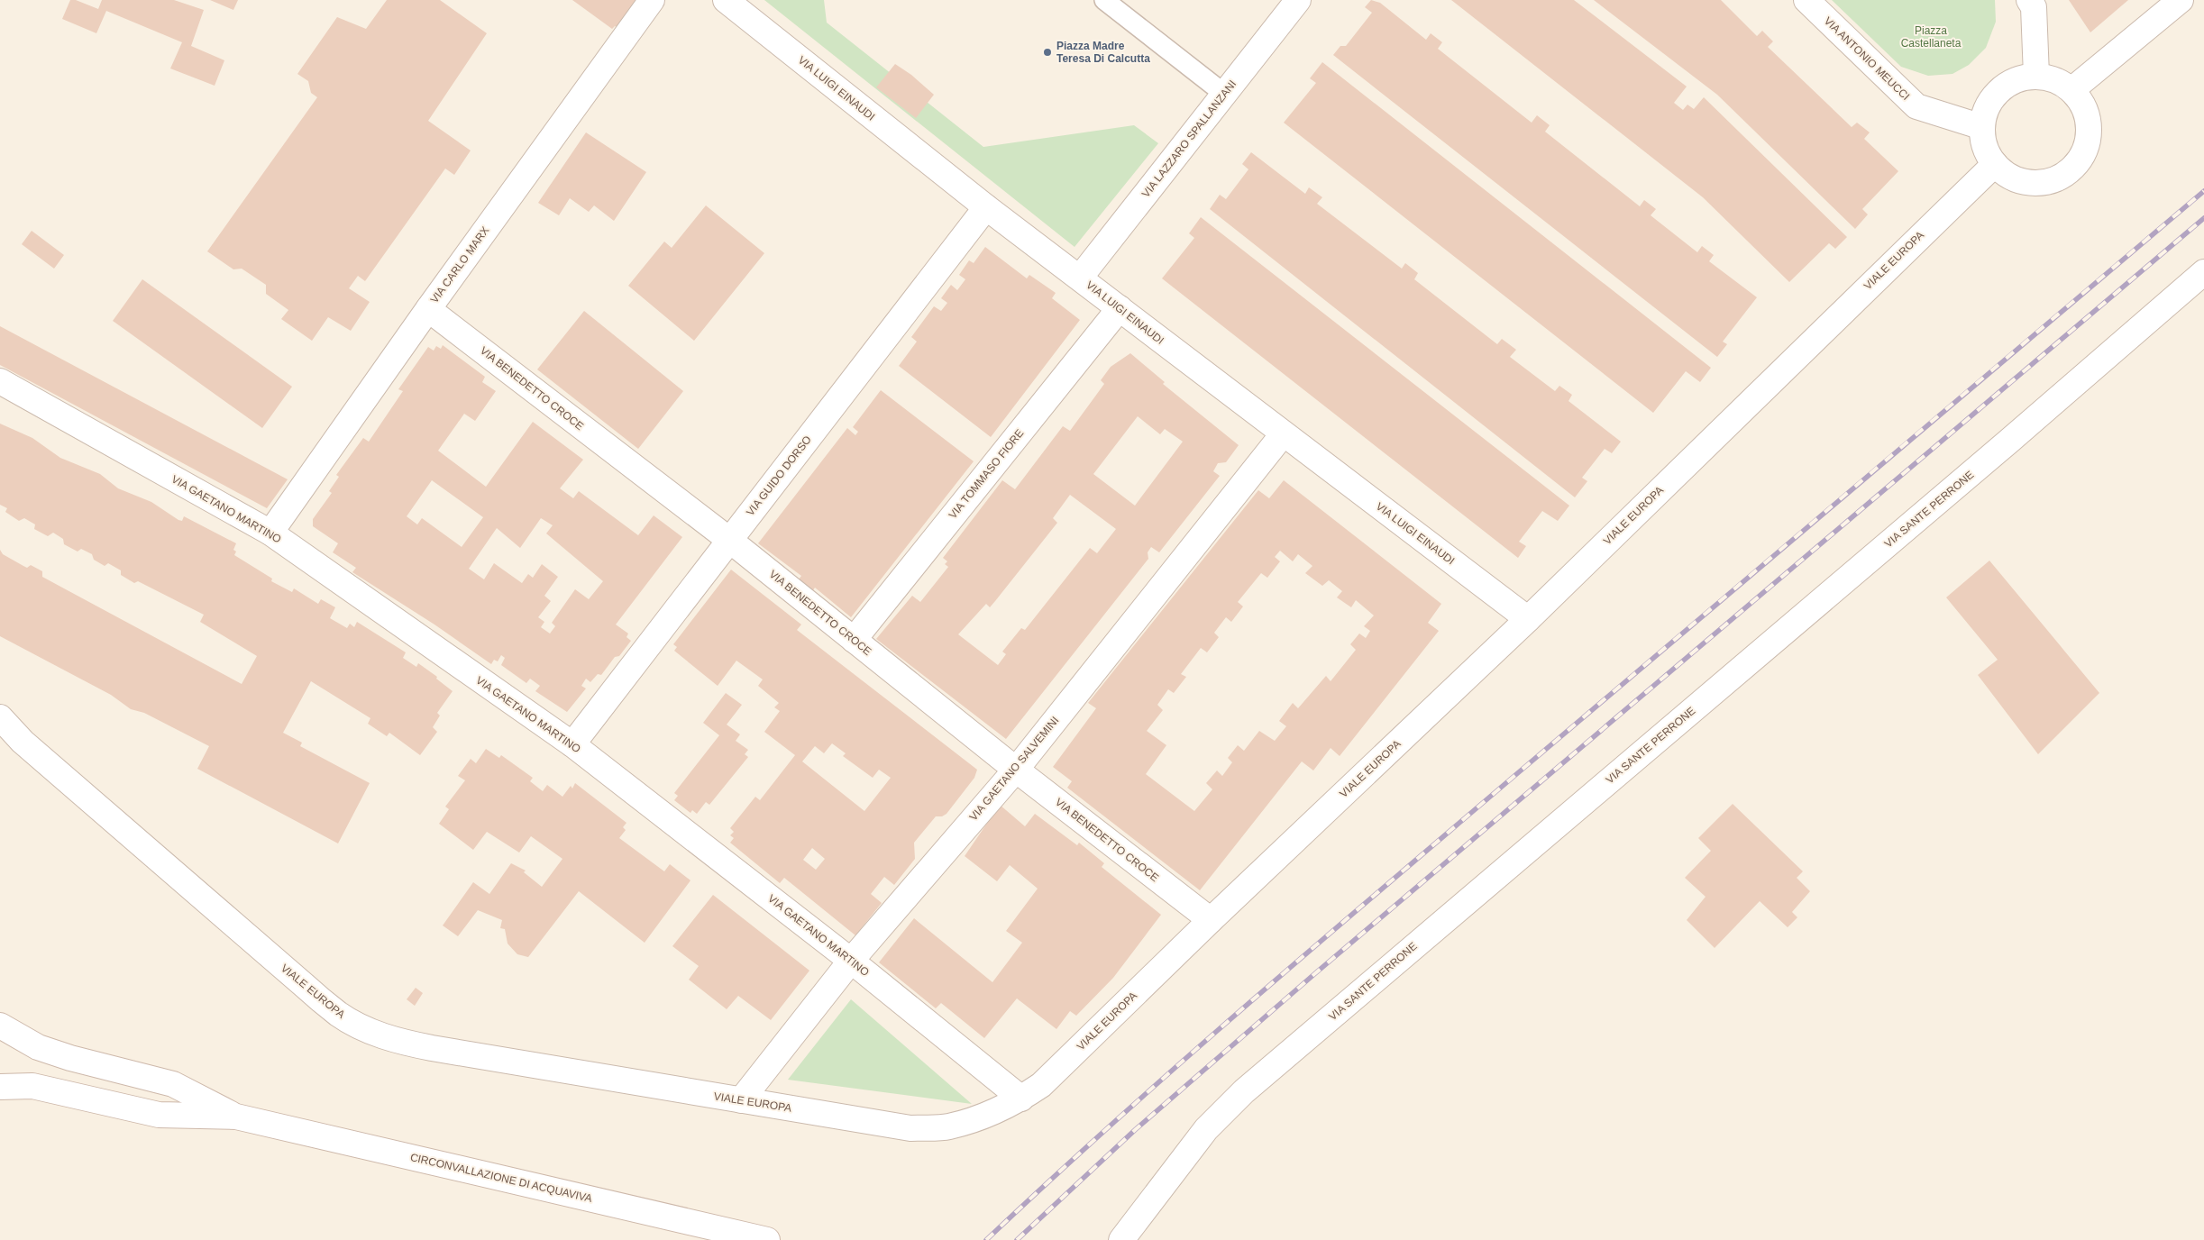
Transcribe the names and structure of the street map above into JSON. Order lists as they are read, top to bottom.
{
  "streets": {
    "street": [
      "VIA ANTONIO MEUCCI",
      "VIA LUIGI EINAUDI",
      "VIA LAZZARO SPALLANZANI",
      "VIALE EUROPA",
      "VIA CARLO MARX",
      "VIA BENEDETTO CROCE",
      "VIA TOMMASO FIORE",
      "VIA GUIDO DORSO",
      "VIA GAETANO MARTINO",
      "VIA SANTE PERRONE",
      "VIA GAETANO SALVEMINI",
      "CIRCONVALLAZIONE DI ACQUAVIVA"
    ]
  },
  "crossings": [
    ["VIA ANTONIO MEUCCI", "VIALE EUROPA"],
    ["VIA LUIGI EINAUDI", "VIA LAZZARO SPALLANZANI"],
    ["VIA LUIGI EINAUDI", "VIALE EUROPA"],
    ["VIA LUIGI EINAUDI", "VIA TOMMASO FIORE"],
    ["VIA LUIGI EINAUDI", "VIA GUIDO DORSO"],
    ["VIA LUIGI EINAUDI", "VIA GAETANO SALVEMINI"],
    ["VIALE EUROPA", "VIA BENEDETTO CROCE"],
    ["VIALE EUROPA", "VIA GAETANO MARTINO"],
    ["VIALE EUROPA", "VIA GAETANO SALVEMINI"],
    ["VIA CARLO MARX", "VIA BENEDETTO CROCE"],
    ["VIA CARLO MARX", "VIA GAETANO MARTINO"],
    ["VIA BENEDETTO CROCE", "VIA TOMMASO FIORE"],
    ["VIA BENEDETTO CROCE", "VIA GUIDO DORSO"],
    ["VIA BENEDETTO CROCE", "VIA GAETANO SALVEMINI"],
    ["VIA GUIDO DORSO", "VIA GAETANO MARTINO"],
    ["VIA GAETANO MARTINO", "VIA GAETANO SALVEMINI"]
  ],
  "parks": ["Piazza Castellaneta"],
  "places": ["Piazza Madre Teresa Di Calcutta"]
}
